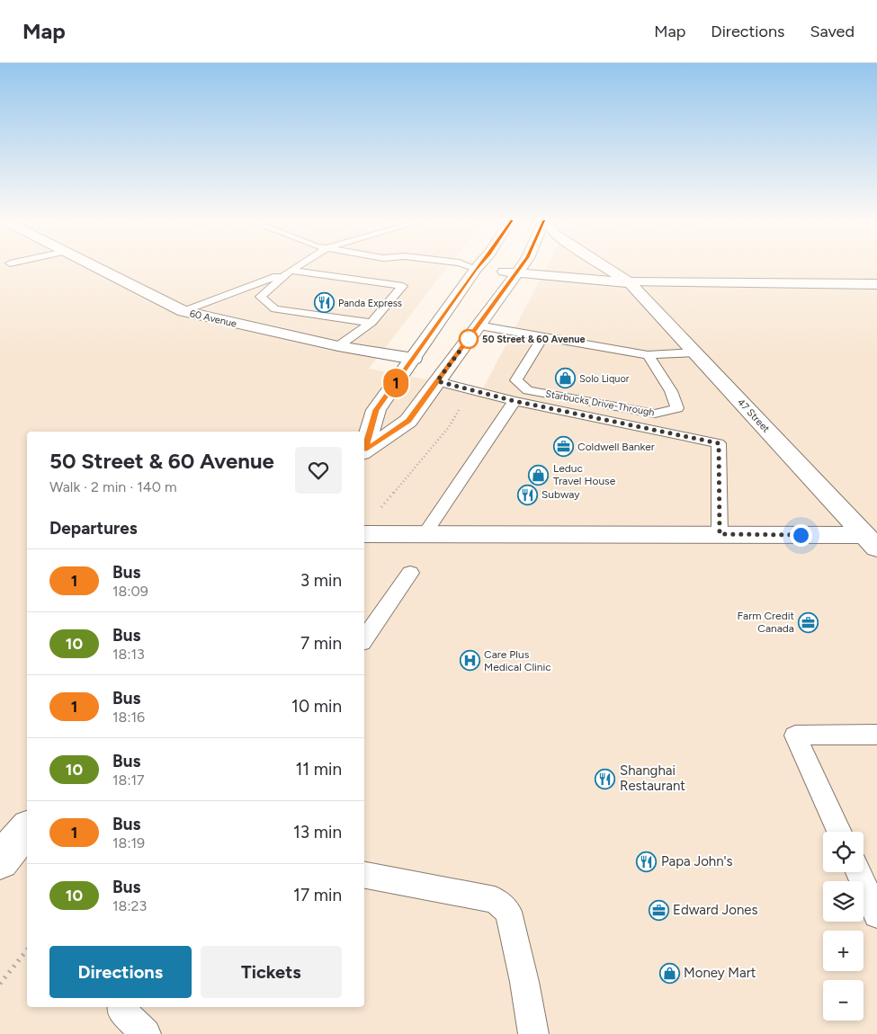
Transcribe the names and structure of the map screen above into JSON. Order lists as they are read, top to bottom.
{
  "streets": {
    "street": ["60 Avenue", "47 Street"],
    "lane": ["Starbucks Drive-Through"]
  },
  "places": {
    "restaurant": [
      "Panda Express",
      "Subway",
      "Shanghai Restaurant",
      "Papa John's"
    ],
    "other": ["50 Street & 60 Avenue"],
    "shop": ["Solo Liquor", "Leduc Travel House", "Money Mart"],
    "office": ["Coldwell Banker", "Farm Credit Canada", "Edward Jones"],
    "hospital": ["Care Plus Medical Clinic"]
  },
  "lines": ["bus line 1"],
  "page": {
    "header": "Map",
    "nav": ["Map", "Directions", "Saved"],
    "on_map": "1",
    "heading": [
      ["50 Street & 60 Avenue", "Walk · 2 min · 140 m"],
      "Departures"
    ],
    "list": [
      {
        "mark": "1",
        "name": "Bus",
        "note": "18:09",
        "value": "3 min"
      },
      {
        "mark": "10",
        "name": "Bus",
        "note": "18:13",
        "value": "7 min"
      },
      {
        "mark": "1",
        "name": "Bus",
        "note": "18:16",
        "value": "10 min"
      },
      {
        "mark": "10",
        "name": "Bus",
        "note": "18:17",
        "value": "11 min"
      },
      {
        "mark": "1",
        "name": "Bus",
        "note": "18:19",
        "value": "13 min"
      },
      {
        "mark": "10",
        "name": "Bus",
        "note": "18:23",
        "value": "17 min"
      }
    ],
    "map_buttons": ["+", "−"],
    "buttons": ["Directions", "Tickets"]
  }
}
